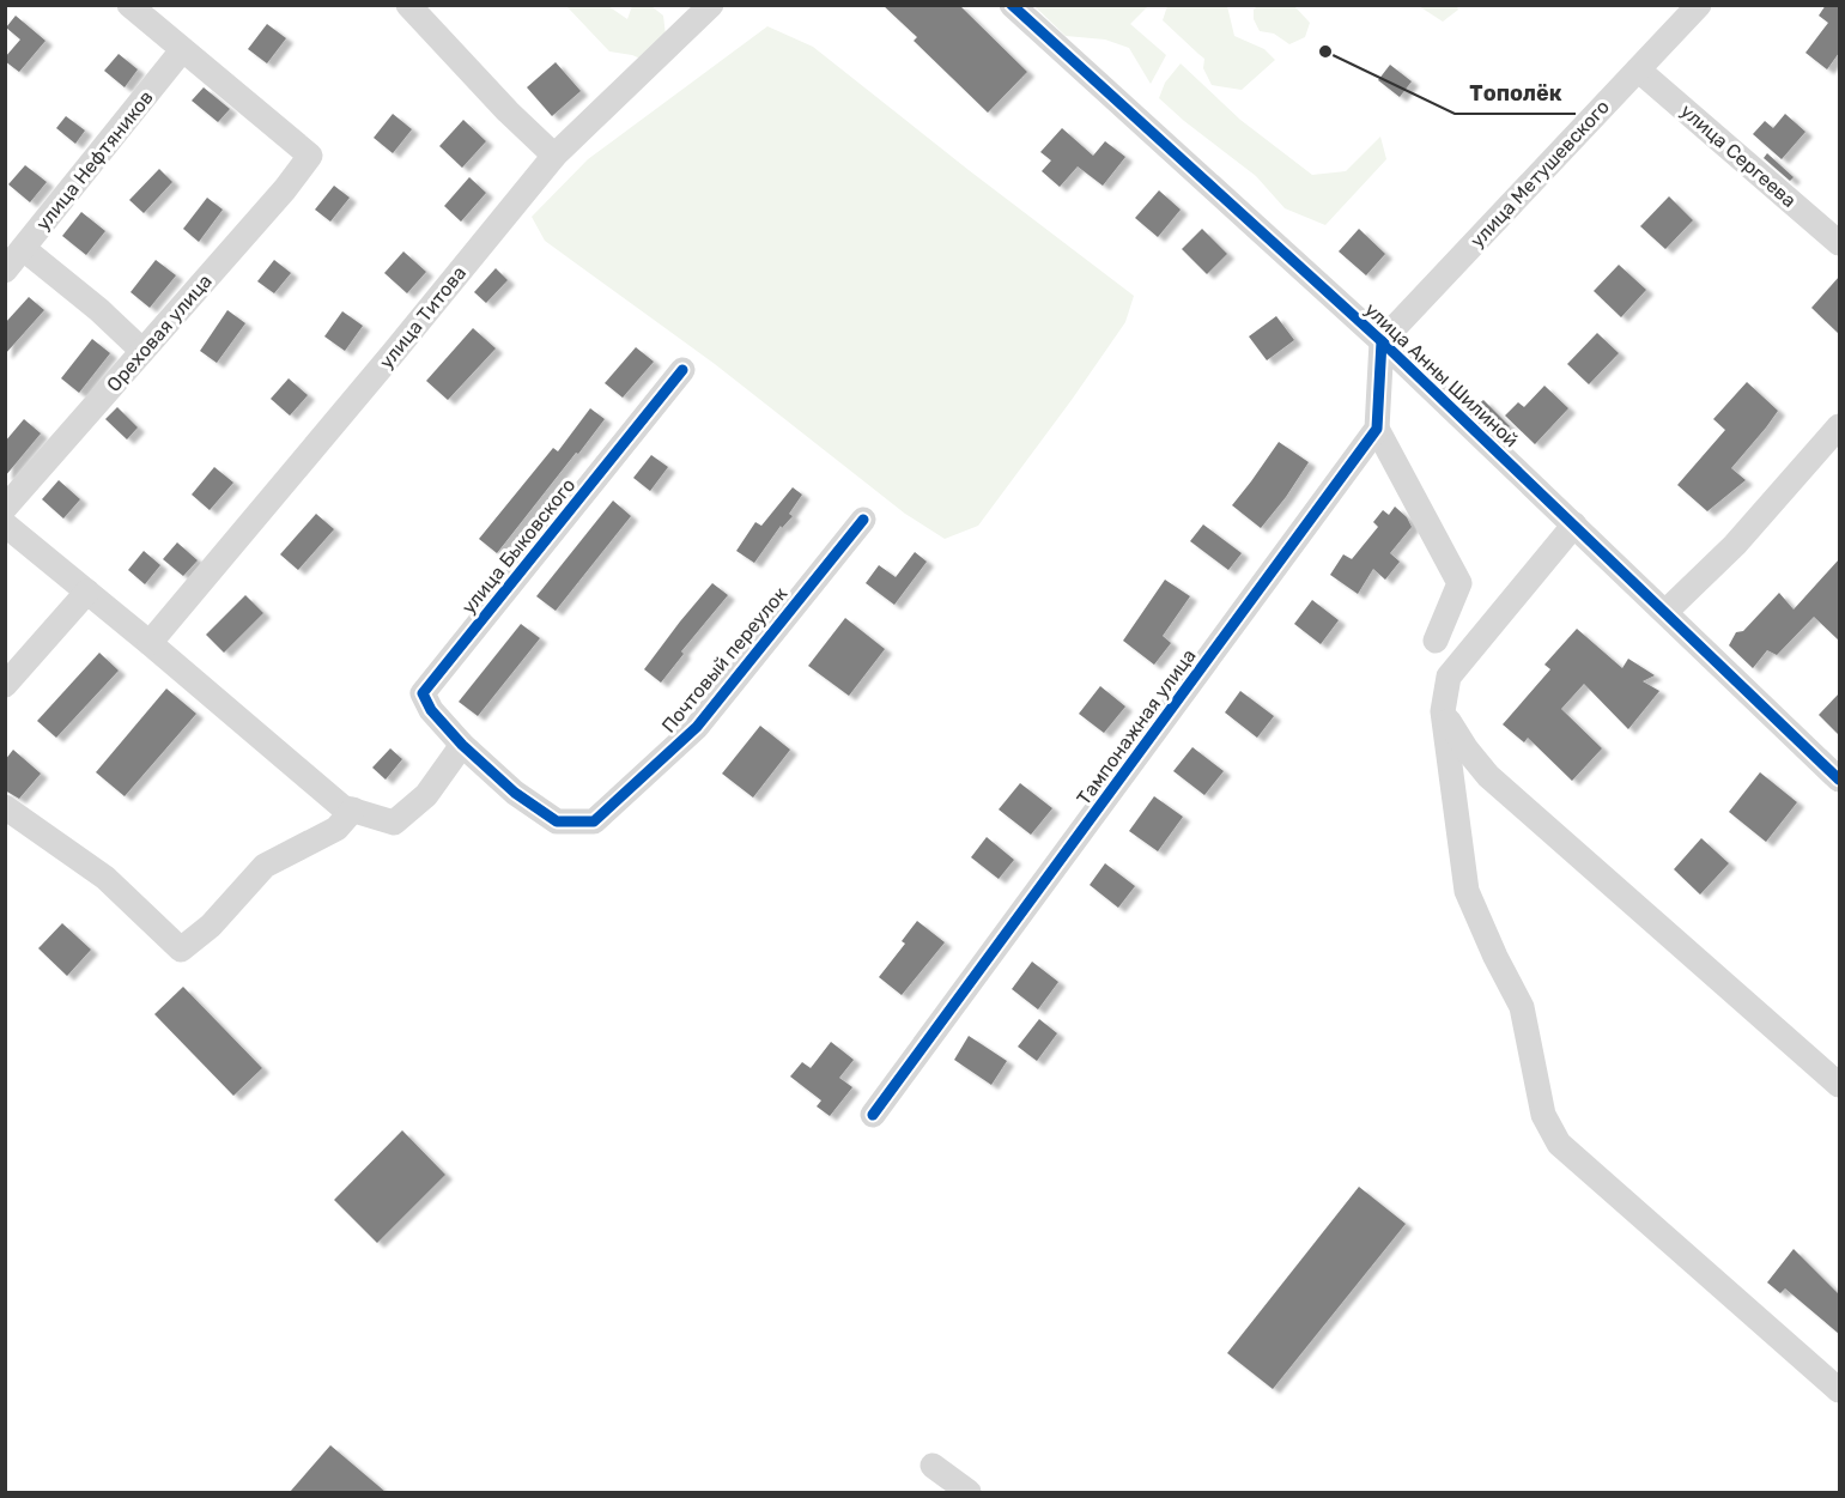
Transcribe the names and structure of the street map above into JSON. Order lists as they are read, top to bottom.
{
  "streets": {
    "street": [
      "улица Сергеева",
      "улица Нефтяников",
      "улица Метушевского",
      "улица Титова",
      "Ореховая улица",
      "улица Анны Шилиной",
      "улица Быковского",
      "Почтовый переулок",
      "Тампонажная улица"
    ]
  },
  "crossings": [
    ["улица Сергеева", "улица Метушевского"],
    ["улица Нефтяников", "Ореховая улица"],
    ["улица Метушевского", "улица Анны Шилиной"],
    ["улица Быковского", "Почтовый переулок"]
  ],
  "places": ["Тополёк"]
}
